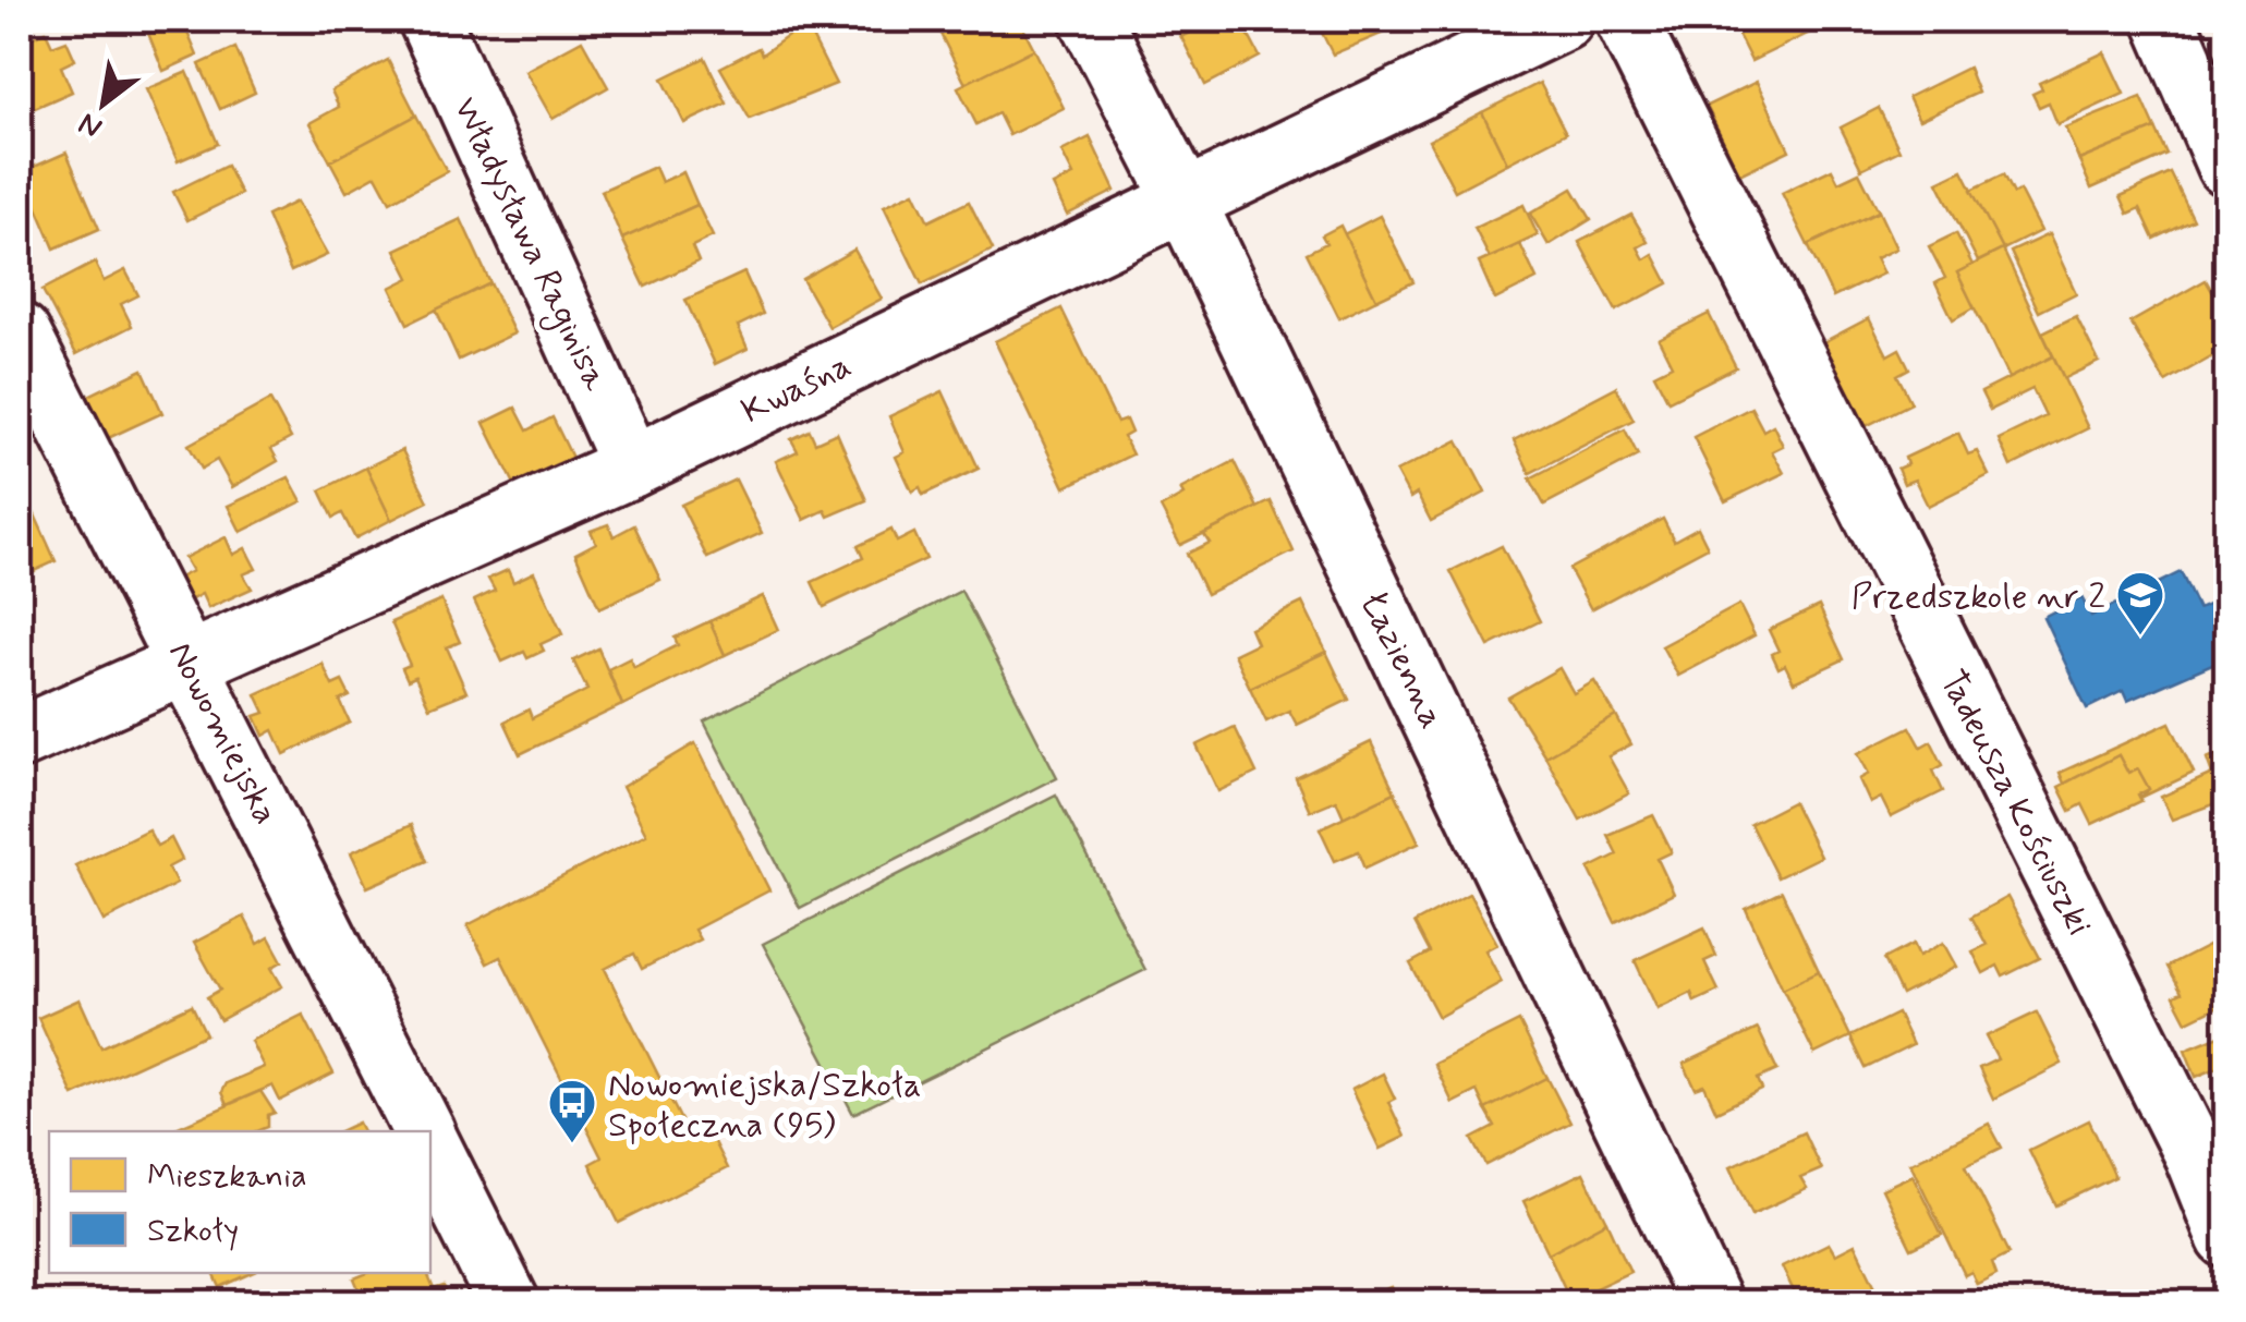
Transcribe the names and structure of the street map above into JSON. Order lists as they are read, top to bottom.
{
  "streets": {
    "street": [
      "Władysława Raginisa",
      "Kwaśna",
      "Łazienna",
      "Nowomiejska",
      "Tadeusza Kościuszki"
    ]
  },
  "crossings": [
    ["Władysława Raginisa", "Kwaśna"],
    ["Kwaśna", "Łazienna"],
    ["Kwaśna", "Nowomiejska"]
  ],
  "places": {
    "school or university": ["Przedszkole nr 2"],
    "bus stop": ["Nowomiejska/Szkoła Społeczna (95)"]
  },
  "legend": ["Mieszkania", "Szkoły"],
  "north": "bottom left"
}
